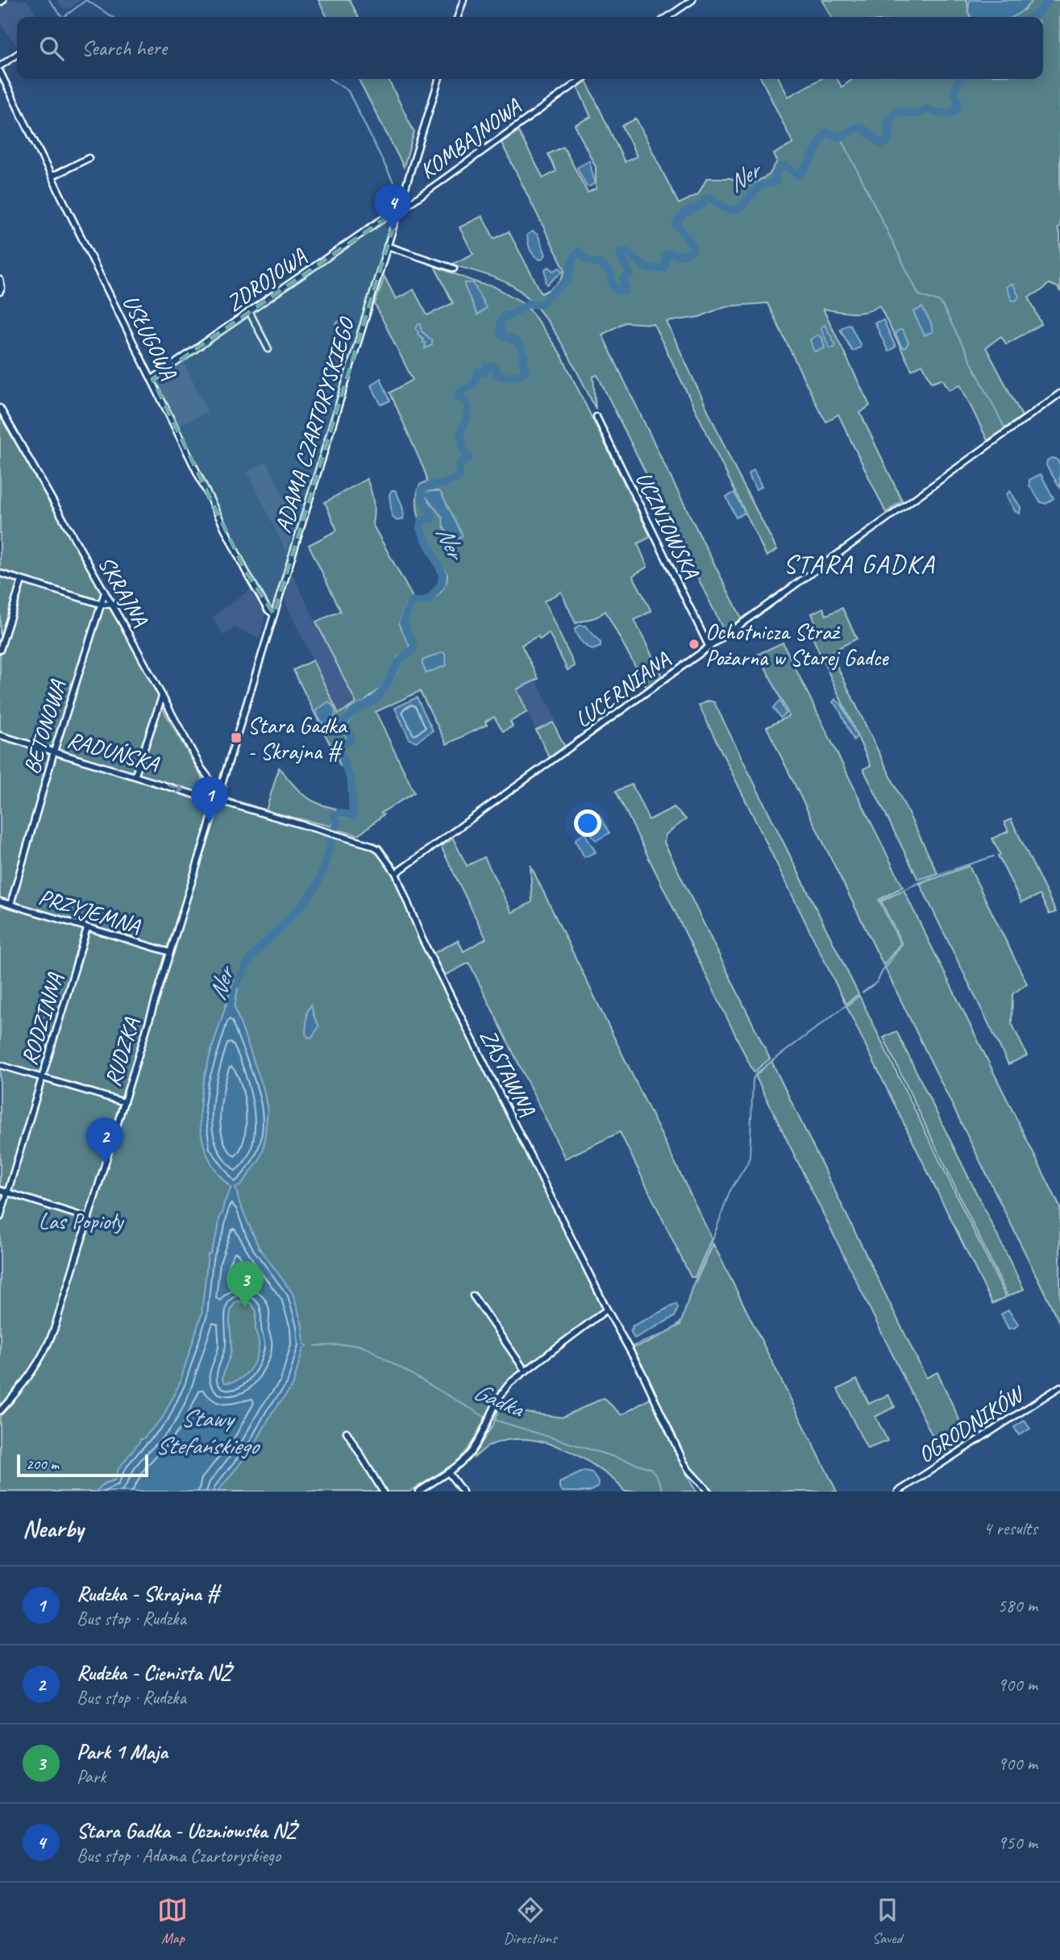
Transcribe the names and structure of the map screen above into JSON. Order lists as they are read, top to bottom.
{
  "streets": {
    "street": [
      "KOMBAJNOWA",
      "ZDROJOWA",
      "USŁUGOWA",
      "ADAMA CZARTORYSKIEGO",
      "UCZNIOWSKA",
      "SKRAJNA",
      "LUCERNIANA",
      "BETONOWA",
      "RADUŃSKA",
      "PRZYJEMNA",
      "RODZINNA",
      "RUDZKA",
      "ZASTAWNA",
      "OGRODNIKÓW"
    ]
  },
  "crossings": [
    ["KOMBAJNOWA", "ZDROJOWA"],
    ["KOMBAJNOWA", "ADAMA CZARTORYSKIEGO"],
    ["ZDROJOWA", "USŁUGOWA"],
    ["ZDROJOWA", "ADAMA CZARTORYSKIEGO"],
    ["USŁUGOWA", "ADAMA CZARTORYSKIEGO"],
    ["ADAMA CZARTORYSKIEGO", "SKRAJNA"],
    ["ADAMA CZARTORYSKIEGO", "RUDZKA"],
    ["UCZNIOWSKA", "LUCERNIANA"],
    ["SKRAJNA", "BETONOWA"],
    ["SKRAJNA", "RUDZKA"],
    ["LUCERNIANA", "ZASTAWNA"],
    ["BETONOWA", "RADUŃSKA"],
    ["BETONOWA", "PRZYJEMNA"],
    ["RADUŃSKA", "RUDZKA"],
    ["RADUŃSKA", "ZASTAWNA"],
    ["PRZYJEMNA", "RODZINNA"],
    ["PRZYJEMNA", "RUDZKA"],
    ["RUDZKA", "ZASTAWNA"]
  ],
  "one_way": ["RADUŃSKA"],
  "districts": ["STARA GADKA"],
  "water": ["Ner", "Gadka", "Stawy Stefańskiego"],
  "parks": ["Las Popioły"],
  "places": {
    "other": ["Ochotnicza Straż Pożarna w Starej Gadce"],
    "transit": ["Stara Gadka - Skrajna #"]
  },
  "scale_bar": "200 m",
  "page": {
    "search": "Search here",
    "pins": [
      "4",
      "1",
      "2",
      "3"
    ],
    "scale": "200 m",
    "heading": ["Nearby", "4 results"],
    "list": [
      {
        "mark": "1",
        "name": "Rudzka - Skrajna #",
        "note": "Bus stop · Rudzka",
        "value": "580 m"
      },
      {
        "mark": "2",
        "name": "Rudzka - Cienista NŻ",
        "note": "Bus stop · Rudzka",
        "value": "900 m"
      },
      {
        "mark": "3",
        "name": "Park 1 Maja",
        "note": "Park",
        "value": "900 m"
      },
      {
        "mark": "4",
        "name": "Stara Gadka - Uczniowska NŻ",
        "note": "Bus stop · Adama Czartoryskiego",
        "value": "950 m"
      }
    ],
    "nav": ["Map", "Directions", "Saved"]
  }
}
